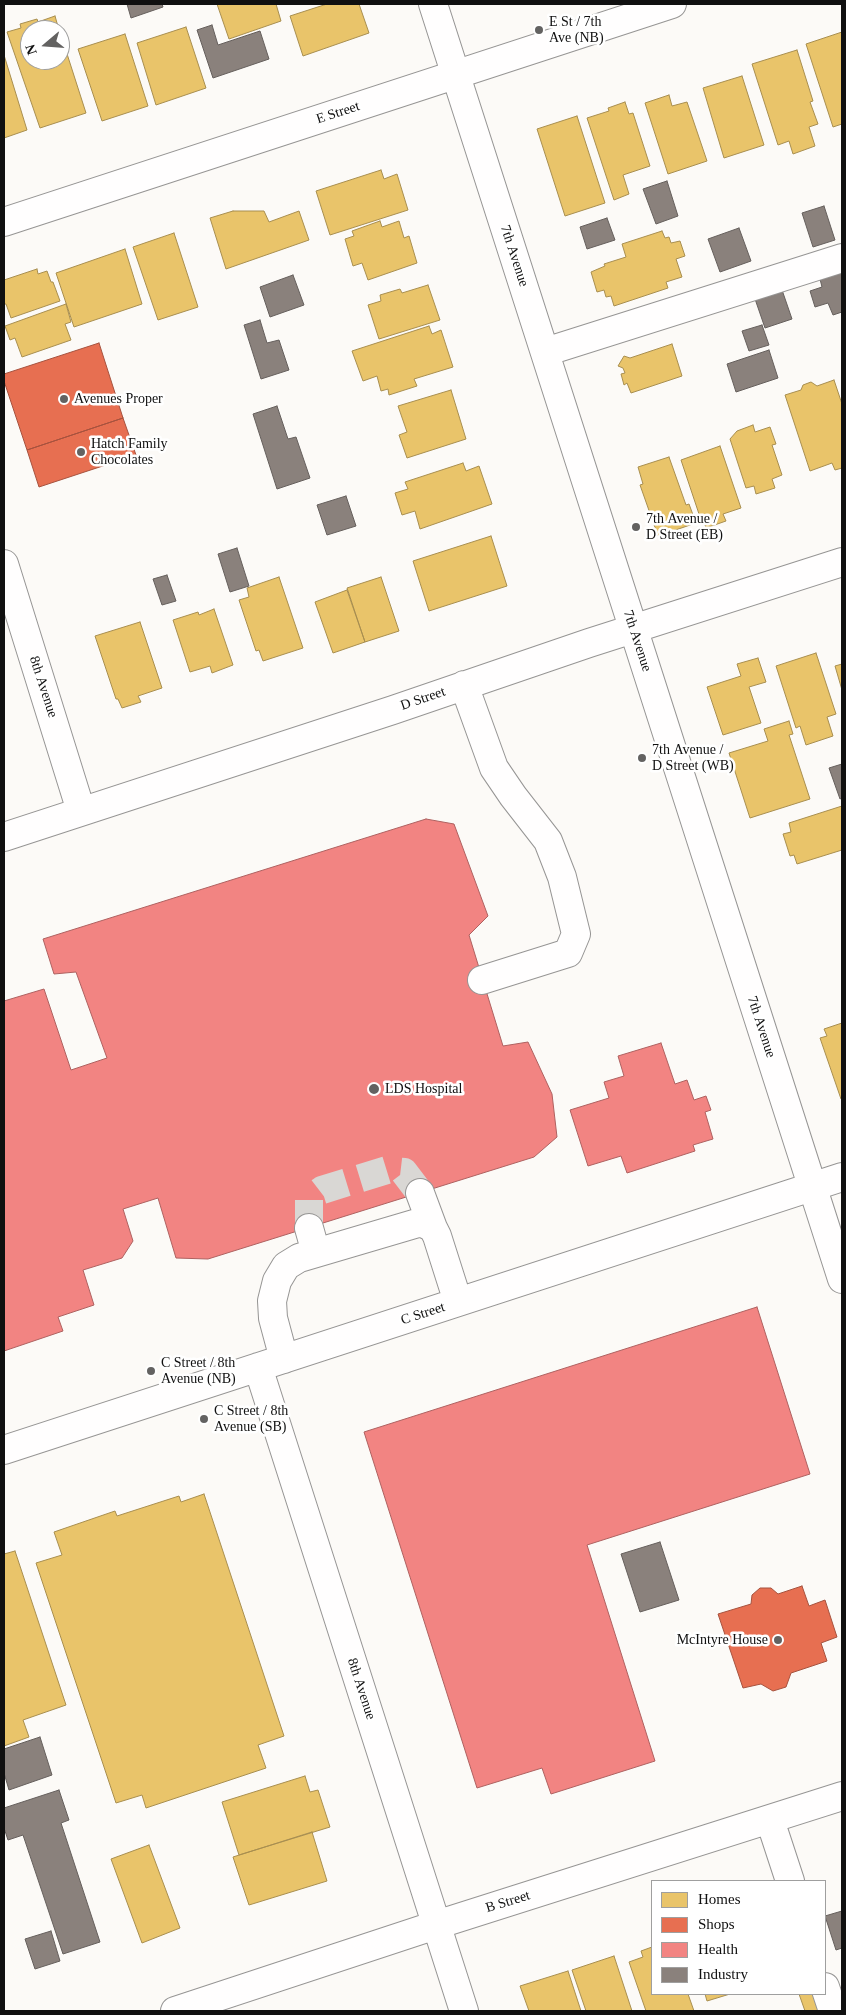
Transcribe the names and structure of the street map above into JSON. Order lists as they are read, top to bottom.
{
  "streets": {
    "street": [
      "E Street",
      "7th Avenue",
      "8th Avenue",
      "D Street",
      "C Street",
      "B Street"
    ]
  },
  "crossings": [
    ["E Street", "7th Avenue"],
    ["7th Avenue", "D Street"],
    ["7th Avenue", "C Street"],
    ["8th Avenue", "D Street"],
    ["8th Avenue", "C Street"],
    ["8th Avenue", "B Street"]
  ],
  "places": [
    "E St / 7th Ave (NB)",
    "Avenues Proper",
    "Hatch Family Chocolates",
    "7th Avenue / D Street (EB)",
    "7th Avenue / D Street (WB)",
    "LDS Hospital",
    "C Street / 8th Avenue (NB)",
    "C Street / 8th Avenue (SB)",
    "McIntyre House"
  ],
  "legend": [
    "Homes",
    "Shops",
    "Health",
    "Industry"
  ],
  "north": "left"
}
